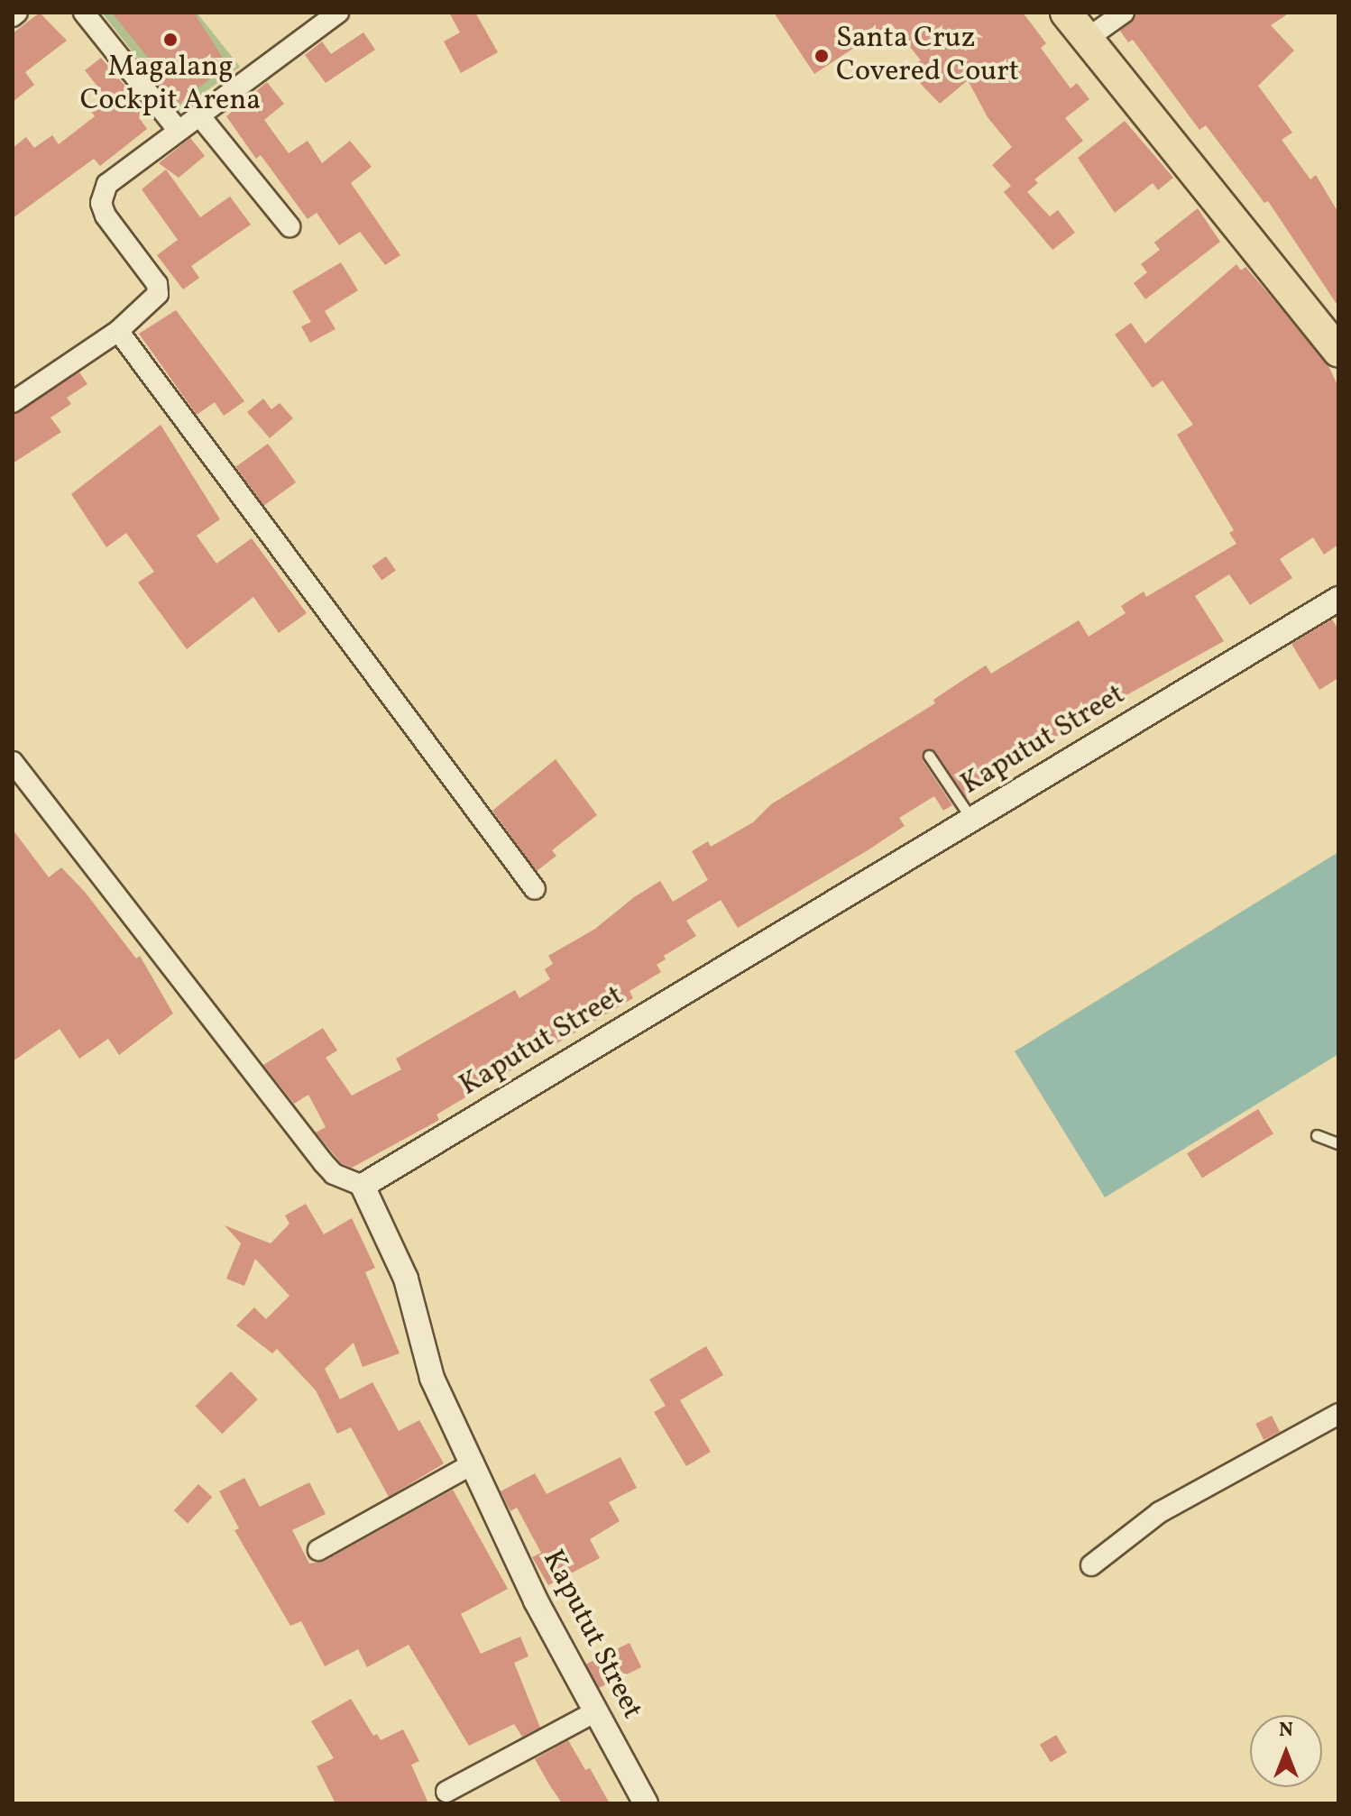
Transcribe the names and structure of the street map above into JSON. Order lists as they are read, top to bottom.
{
  "streets": {
    "street": ["Kaputut Street"]
  },
  "places": ["Magalang Cockpit Arena", "Santa Cruz Covered Court"],
  "north": "top"
}
